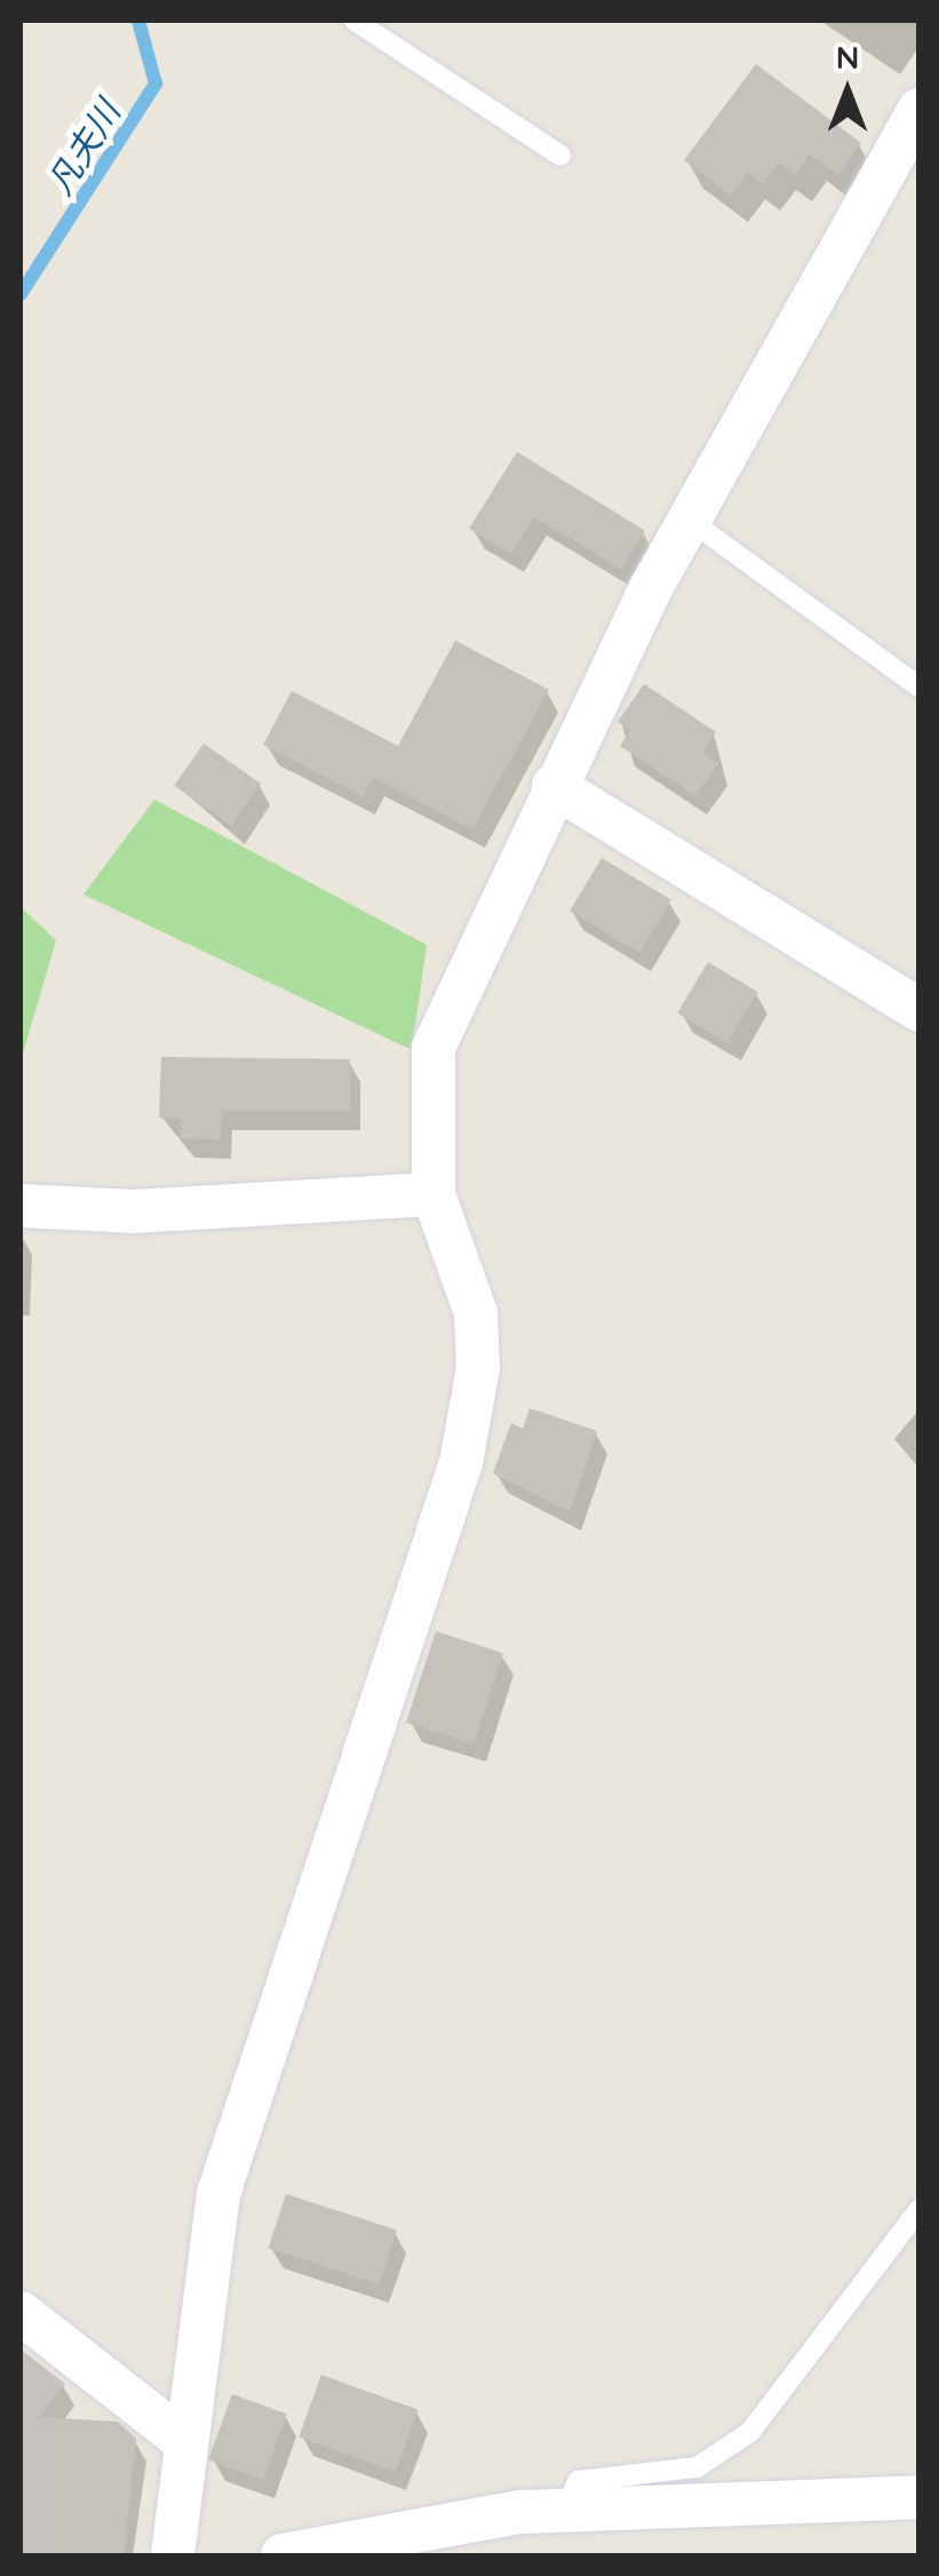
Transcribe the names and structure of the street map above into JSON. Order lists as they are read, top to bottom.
{
  "water": ["凡夫川"],
  "north": "top"
}
